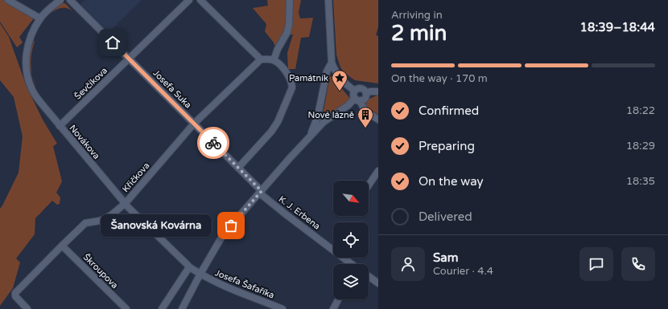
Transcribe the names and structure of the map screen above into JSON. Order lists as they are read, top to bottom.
{
  "streets": {
    "street": [
      "Ševčíkova",
      "Josefa Suka",
      "Novákova",
      "Křičkova",
      "K. J. Erbena",
      "Škroupova",
      "Josefa Šafaříka"
    ]
  },
  "crossings": [
    ["Ševčíkova", "Josefa Suka"],
    ["Ševčíkova", "Novákova"],
    ["Josefa Suka", "Křičkova"],
    ["Josefa Suka", "K. J. Erbena"],
    ["Novákova", "Křičkova"],
    ["Novákova", "Josefa Šafaříka"],
    ["Křičkova", "Škroupova"]
  ],
  "places": {
    "place": ["Památník"],
    "building": ["Nové lázně"],
    "other": ["Šanovská Kovárna"]
  },
  "north": "bottom right",
  "page": {
    "heading": ["2 min", "Arriving in", "18:39–18:44"],
    "panel": ["Sam", "Courier · 4.4"],
    "bar": "On the way · 170 m",
    "list": [
      ["Confirmed", "18:22"],
      ["Preparing", "18:29"],
      ["On the way", "18:35"],
      "Delivered"
    ],
    "bubble": "Šanovská Kovárna"
  }
}
